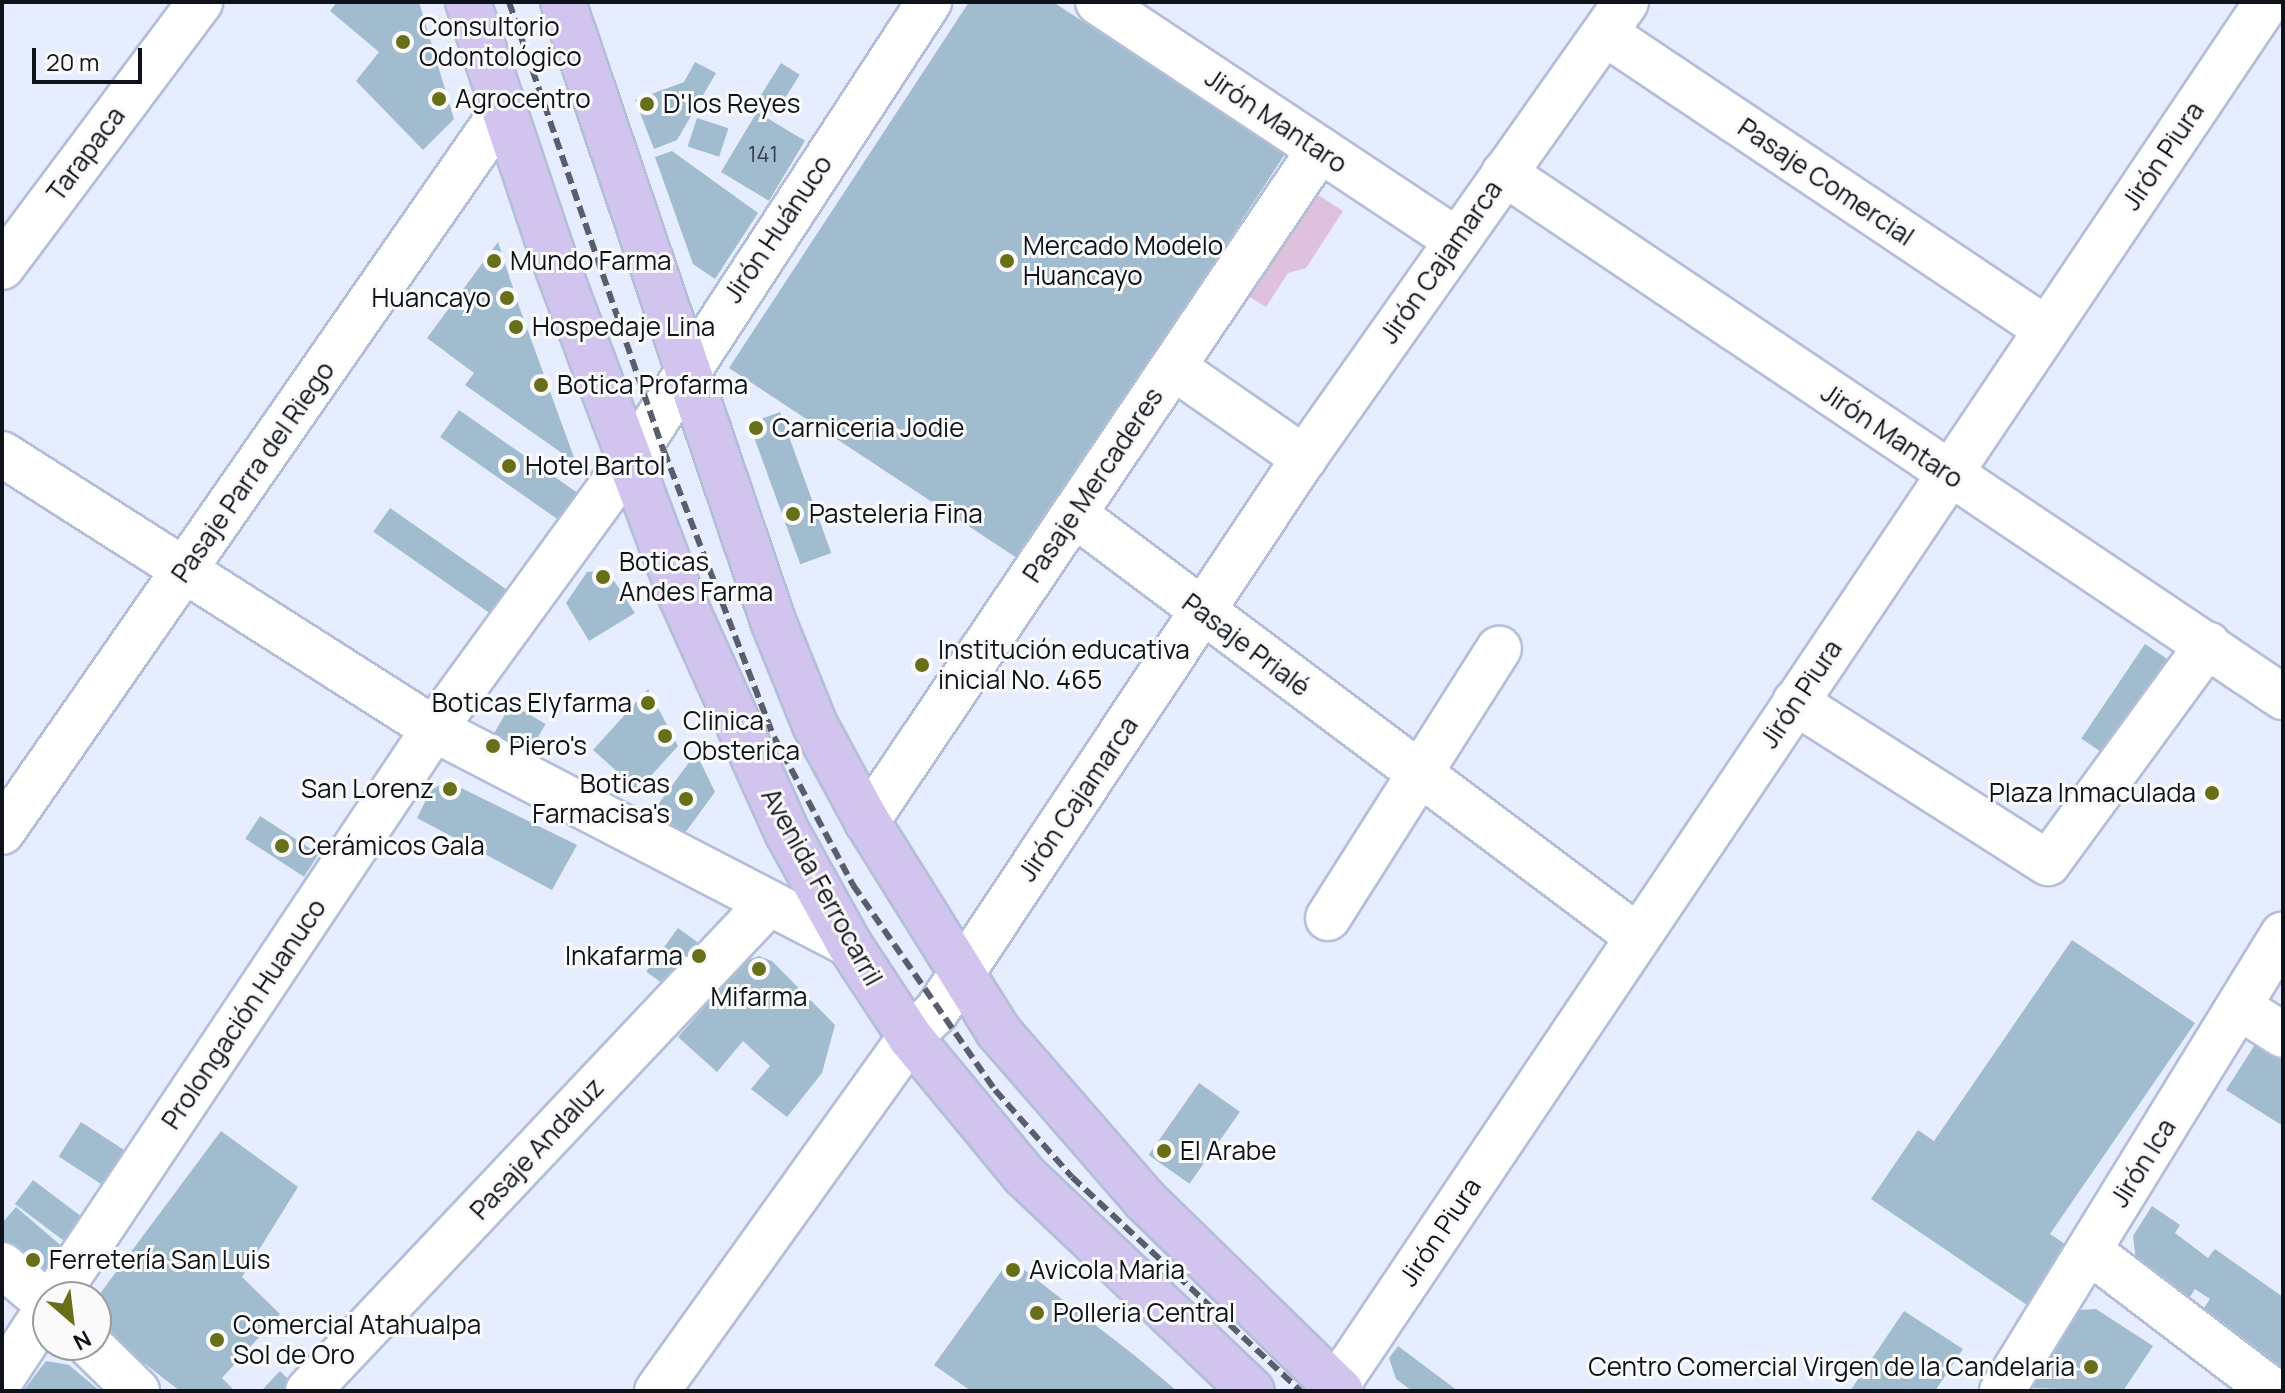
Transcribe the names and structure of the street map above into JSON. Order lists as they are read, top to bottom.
{
  "streets": {
    "main road": ["Avenida Ferrocarril"],
    "street": [
      "Jirón Mantaro",
      "Tarapaca",
      "Jirón Piura",
      "Pasaje Comercial",
      "Jirón Huánuco",
      "Jirón Cajamarca",
      "Pasaje Parra del Riego",
      "Pasaje Mercaderes",
      "Pasaje Prialé",
      "Prolongación Huanuco",
      "Pasaje Andaluz",
      "Jirón Ica"
    ]
  },
  "crossings": [
    ["Jirón Mantaro", "Jirón Piura"],
    ["Jirón Mantaro", "Jirón Cajamarca"],
    ["Jirón Mantaro", "Pasaje Mercaderes"],
    ["Jirón Piura", "Pasaje Comercial"],
    ["Jirón Piura", "Pasaje Prialé"],
    ["Pasaje Comercial", "Jirón Cajamarca"],
    ["Jirón Huánuco", "Avenida Ferrocarril"],
    ["Jirón Huánuco", "Prolongación Huanuco"],
    ["Jirón Cajamarca", "Pasaje Prialé"],
    ["Jirón Cajamarca", "Avenida Ferrocarril"],
    ["Pasaje Parra del Riego", "Avenida Ferrocarril"],
    ["Pasaje Mercaderes", "Pasaje Prialé"],
    ["Avenida Ferrocarril", "Prolongación Huanuco"]
  ],
  "places": [
    "Consultorio Odontológico",
    "Agrocentro",
    "D'los Reyes",
    "Mundo Farma",
    "Mercado Modelo Huancayo",
    "Huancayo",
    "Hospedaje Lina",
    "Botica Profarma",
    "Carniceria Jodie",
    "Hotel Bartol",
    "Pasteleria Fina",
    "Boticas Andes Farma",
    "Institución educativa inicial No. 465",
    "Boticas Elyfarma",
    "Clinica Obsterica",
    "Piero's",
    "San Lorenz",
    "Plaza Inmaculada",
    "Boticas Farmacisa's",
    "Cerámicos Gala",
    "Inkafarma",
    "Mifarma",
    "El Arabe",
    "Ferretería San Luis",
    "Avicola Maria",
    "Polleria Central",
    "Comercial Atahualpa Sol de Oro",
    "Centro Comercial Virgen de la Candelaria"
  ],
  "house_numbers": ["141"],
  "scale_bar": "20 m",
  "north": "bottom right"
}
